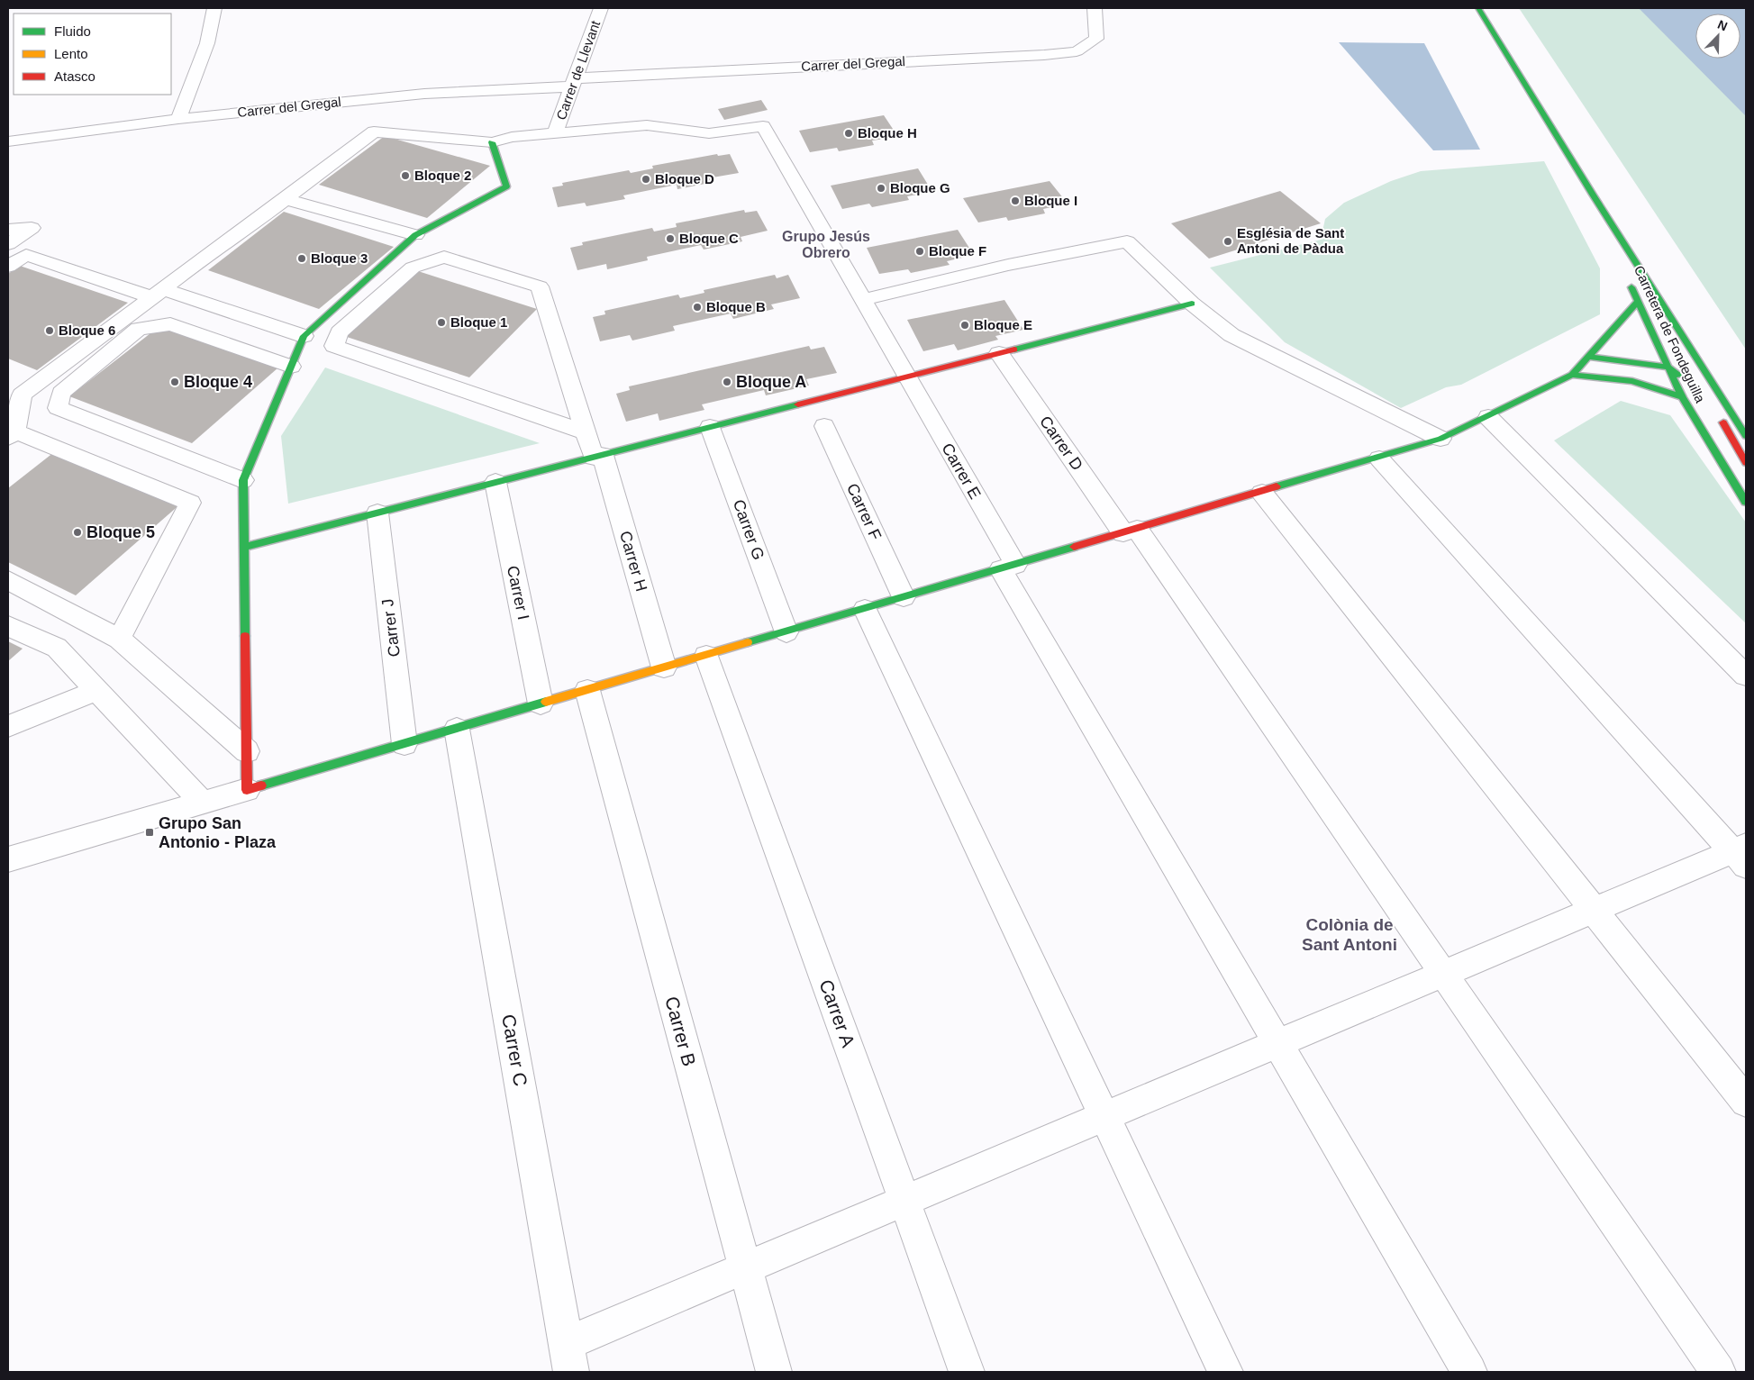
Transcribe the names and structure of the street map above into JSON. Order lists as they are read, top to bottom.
{
  "streets": {
    "street": [
      "Carrer del Gregal",
      "Carrer de Llevant",
      "Carretera de Fondeguilla",
      "Carrer D",
      "Carrer E",
      "Carrer F",
      "Carrer G",
      "Carrer H",
      "Carrer I",
      "Carrer J",
      "Carrer A",
      "Carrer B",
      "Carrer C"
    ]
  },
  "crossings": [
    ["Carrer del Gregal", "Carrer de Llevant"],
    ["Carrer de Llevant", "Carrer E"]
  ],
  "districts": ["Grupo Jesús Obrero", "Colònia de Sant Antoni"],
  "places": {
    "other": [
      "Bloque H",
      "Bloque 2",
      "Bloque D",
      "Bloque G",
      "Bloque I",
      "Bloque C",
      "Església de Sant Antoni de Pàdua",
      "Bloque F",
      "Bloque 3",
      "Bloque B",
      "Bloque 1",
      "Bloque E",
      "Bloque 6",
      "Bloque 4",
      "Bloque A",
      "Bloque 5"
    ],
    "transit": ["Grupo San Antonio - Plaza"]
  },
  "legend": ["Fluido", "Lento", "Atasco"],
  "north": "top right"
}
